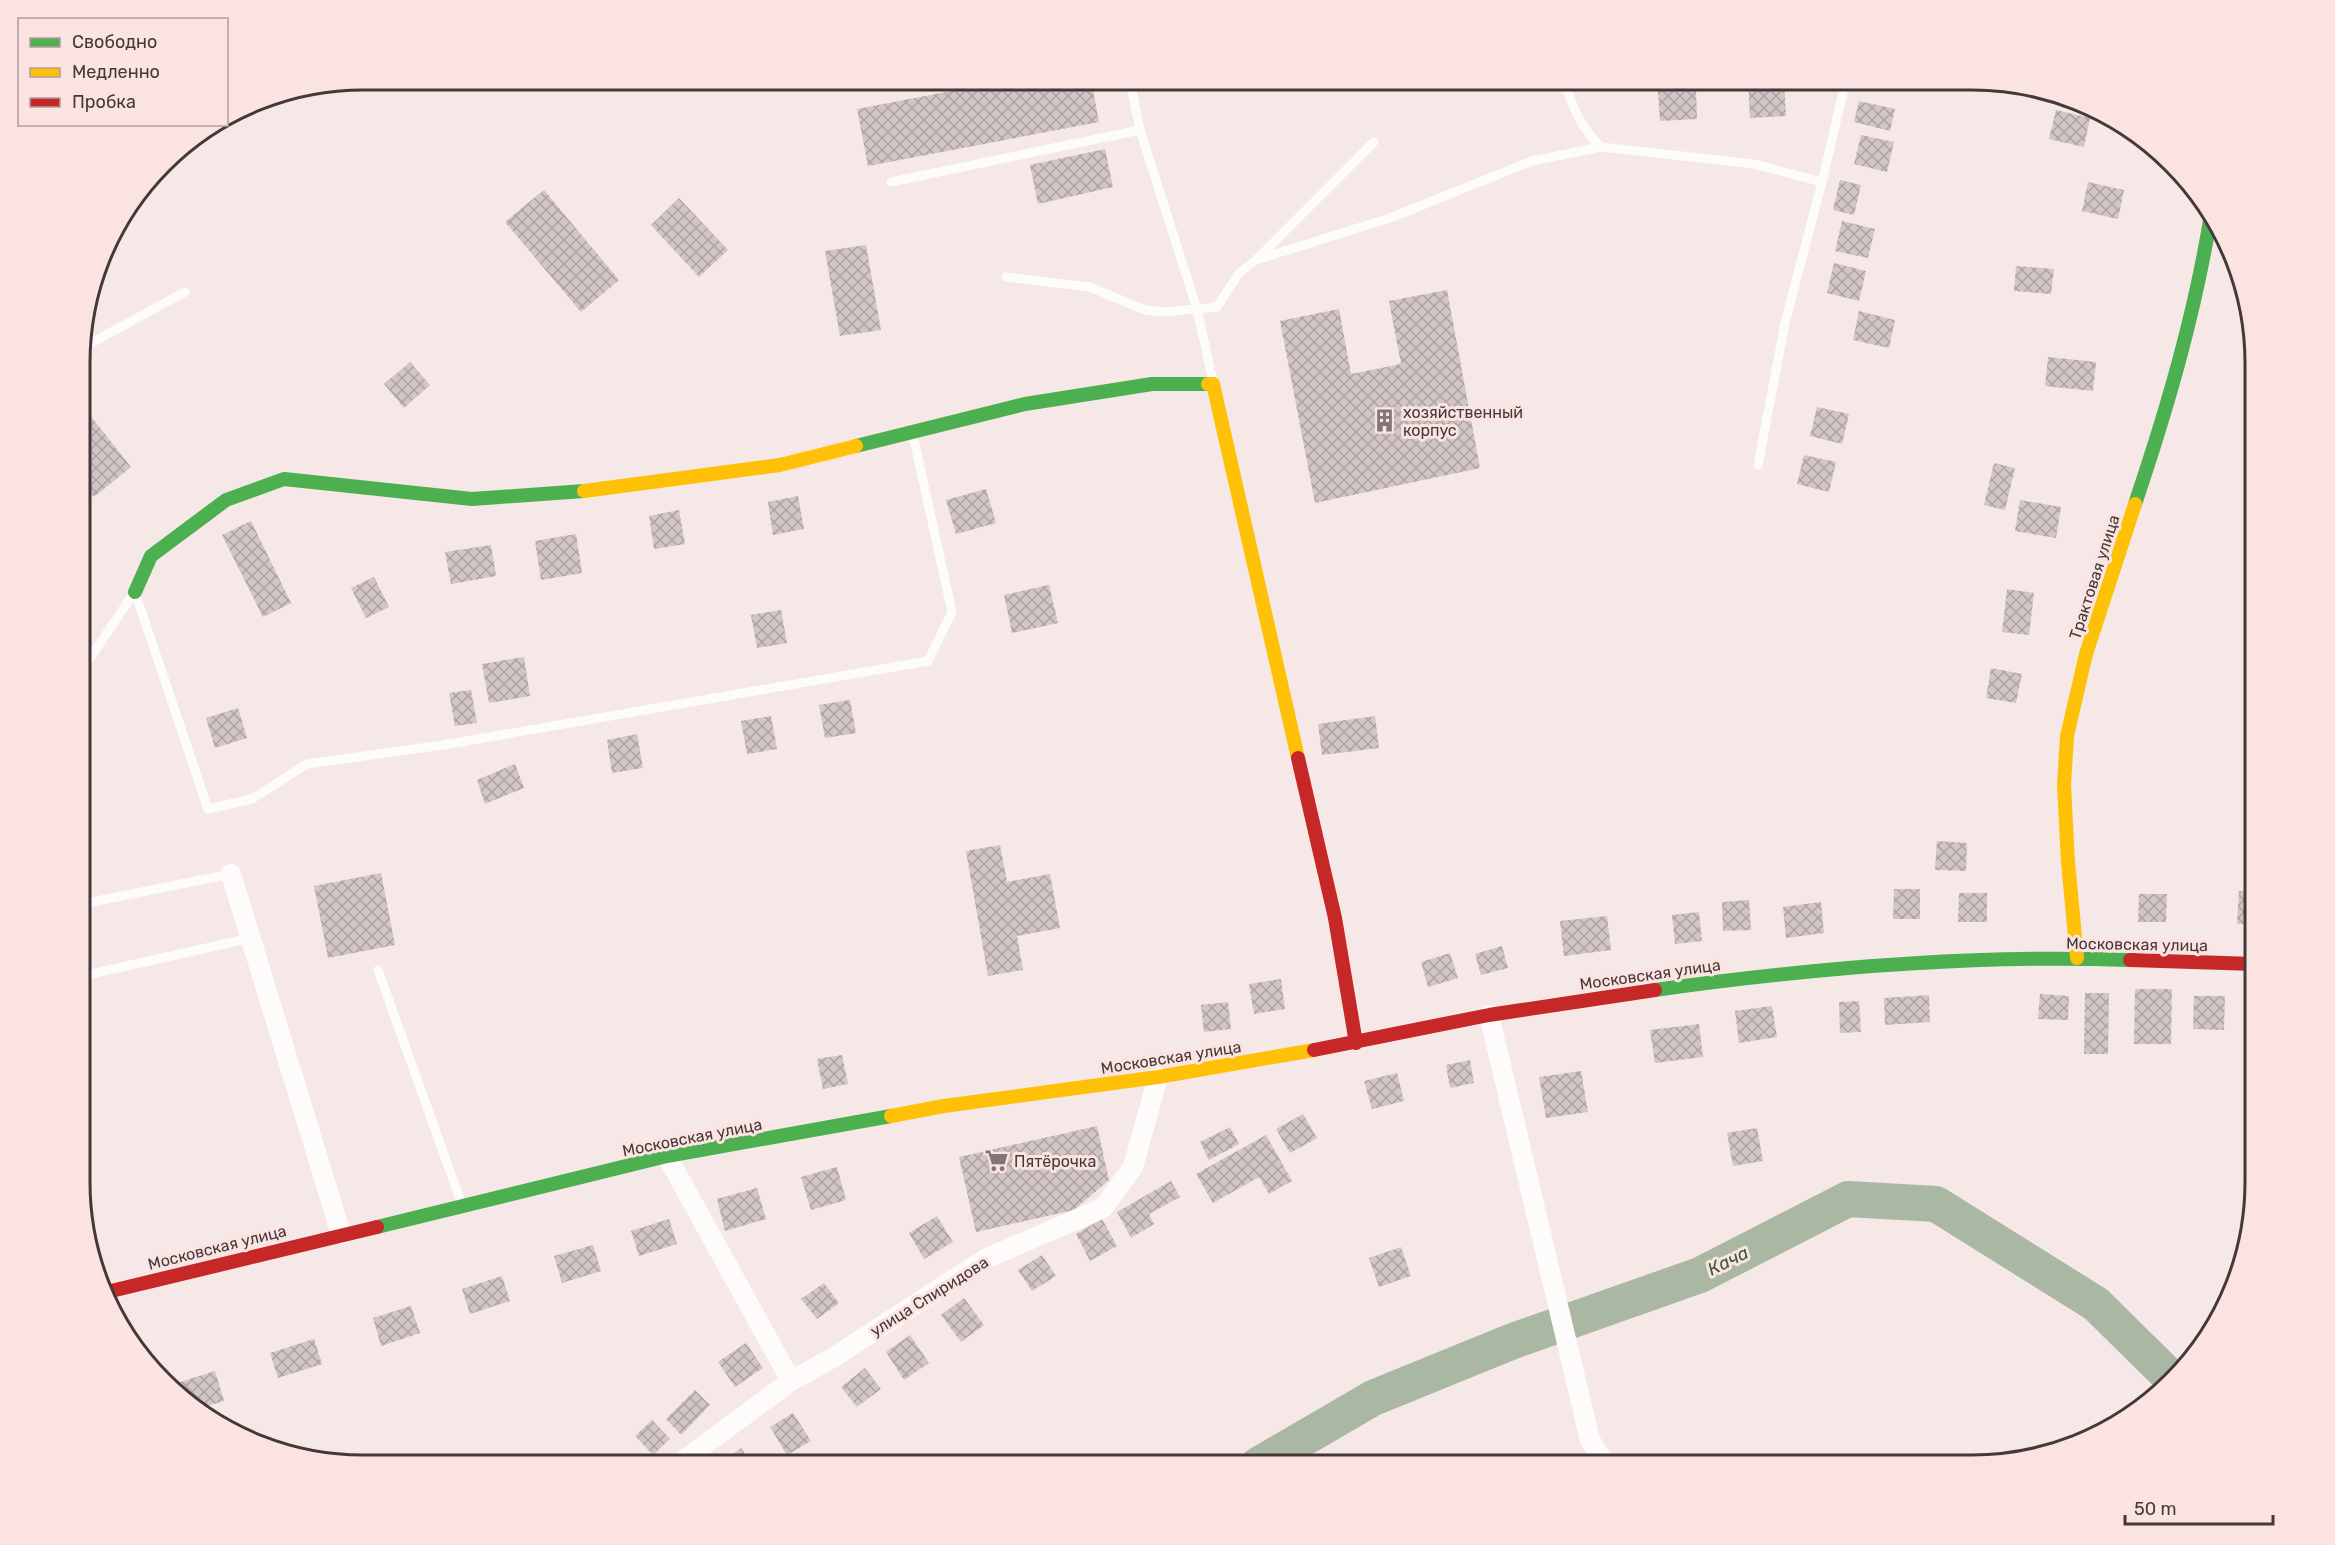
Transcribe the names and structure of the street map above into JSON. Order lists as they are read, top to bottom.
{
  "streets": {
    "street": ["Трактовая улица", "Московская улица", "улица Спиридова"]
  },
  "crossings": [
    ["Трактовая улица", "Московская улица"],
    ["Московская улица", "улица Спиридова"]
  ],
  "water": ["Кача"],
  "places": {
    "building": ["хозяйственный корпус"],
    "supermarket": ["Пятёрочка"]
  },
  "legend": ["Свободно", "Медленно", "Пробка"],
  "scale_bar": "50 m"
}
